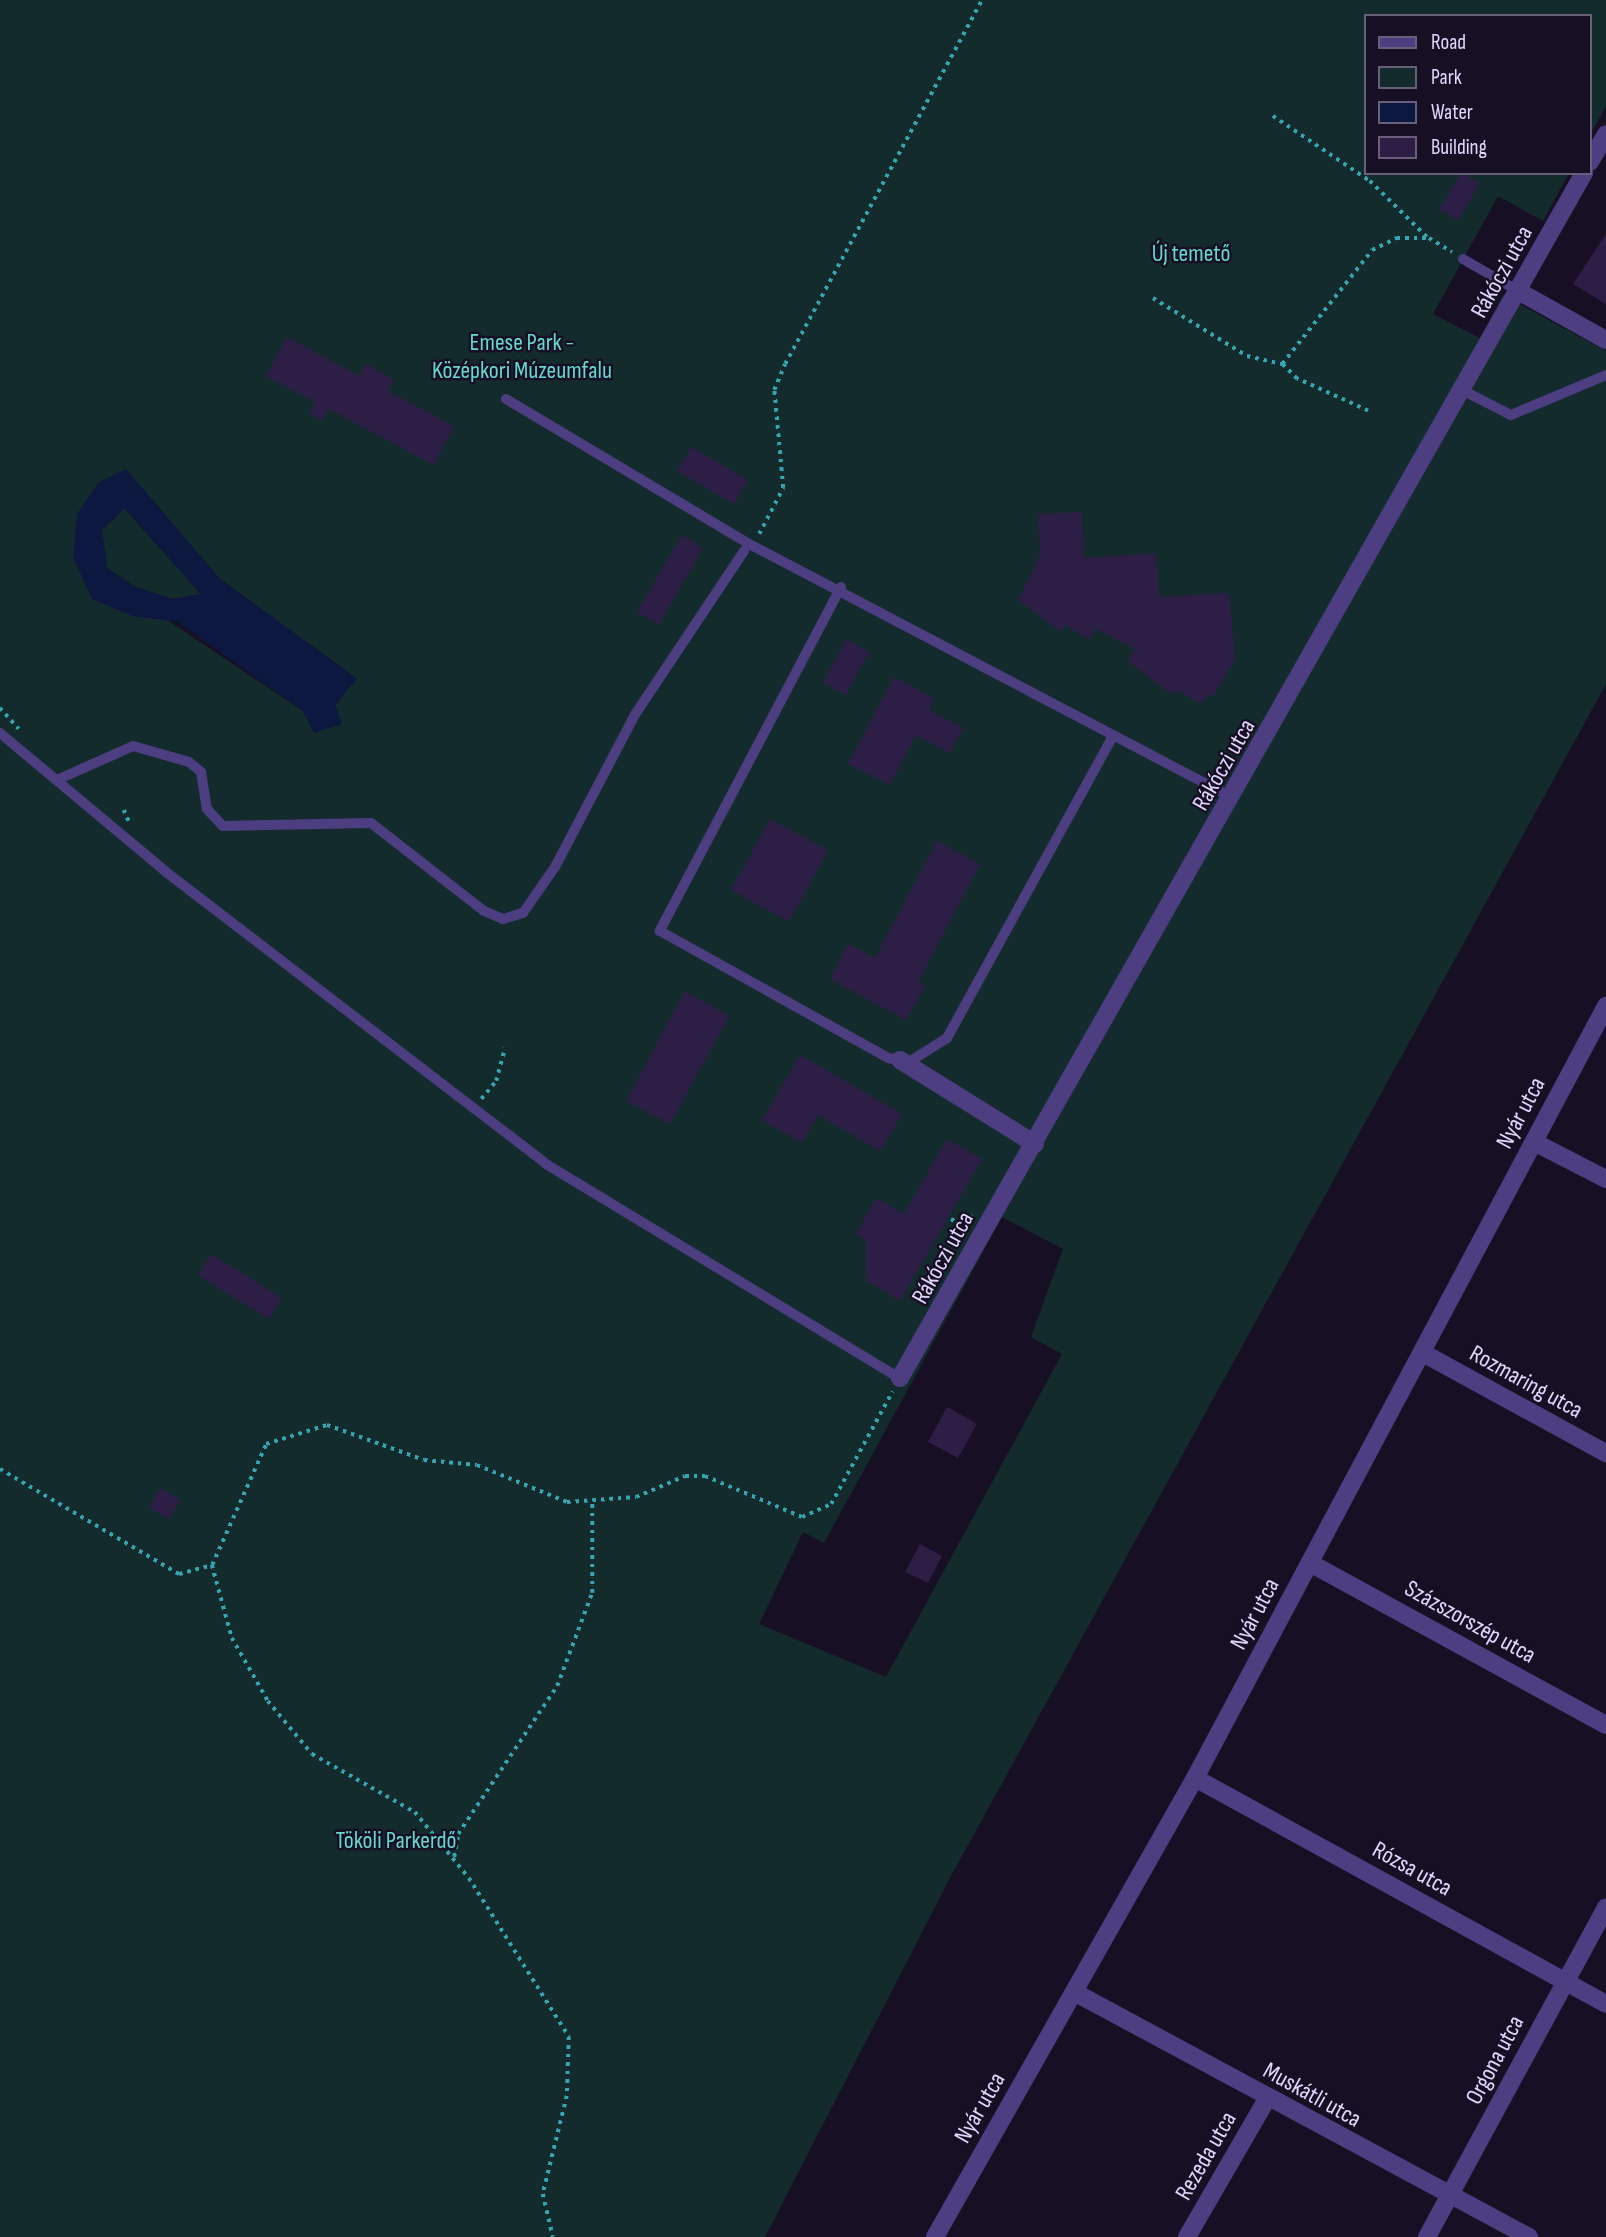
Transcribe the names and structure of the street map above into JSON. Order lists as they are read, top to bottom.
{
  "streets": {
    "street": [
      "Rákóczi utca",
      "Nyár utca",
      "Rozmaring utca",
      "Százszorszép utca",
      "Rózsa utca",
      "Orgona utca",
      "Muskátli utca",
      "Rezeda utca"
    ]
  },
  "crossings": [
    ["Nyár utca", "Rozmaring utca"],
    ["Nyár utca", "Százszorszép utca"],
    ["Nyár utca", "Rózsa utca"],
    ["Nyár utca", "Muskátli utca"],
    ["Rózsa utca", "Orgona utca"],
    ["Orgona utca", "Muskátli utca"],
    ["Muskátli utca", "Rezeda utca"]
  ],
  "parks": ["Új temető", "Emese Park - Középkori Múzeumfalu", "Tököli Parkerdő"],
  "legend": [
    "Road",
    "Park",
    "Water",
    "Building"
  ]
}
